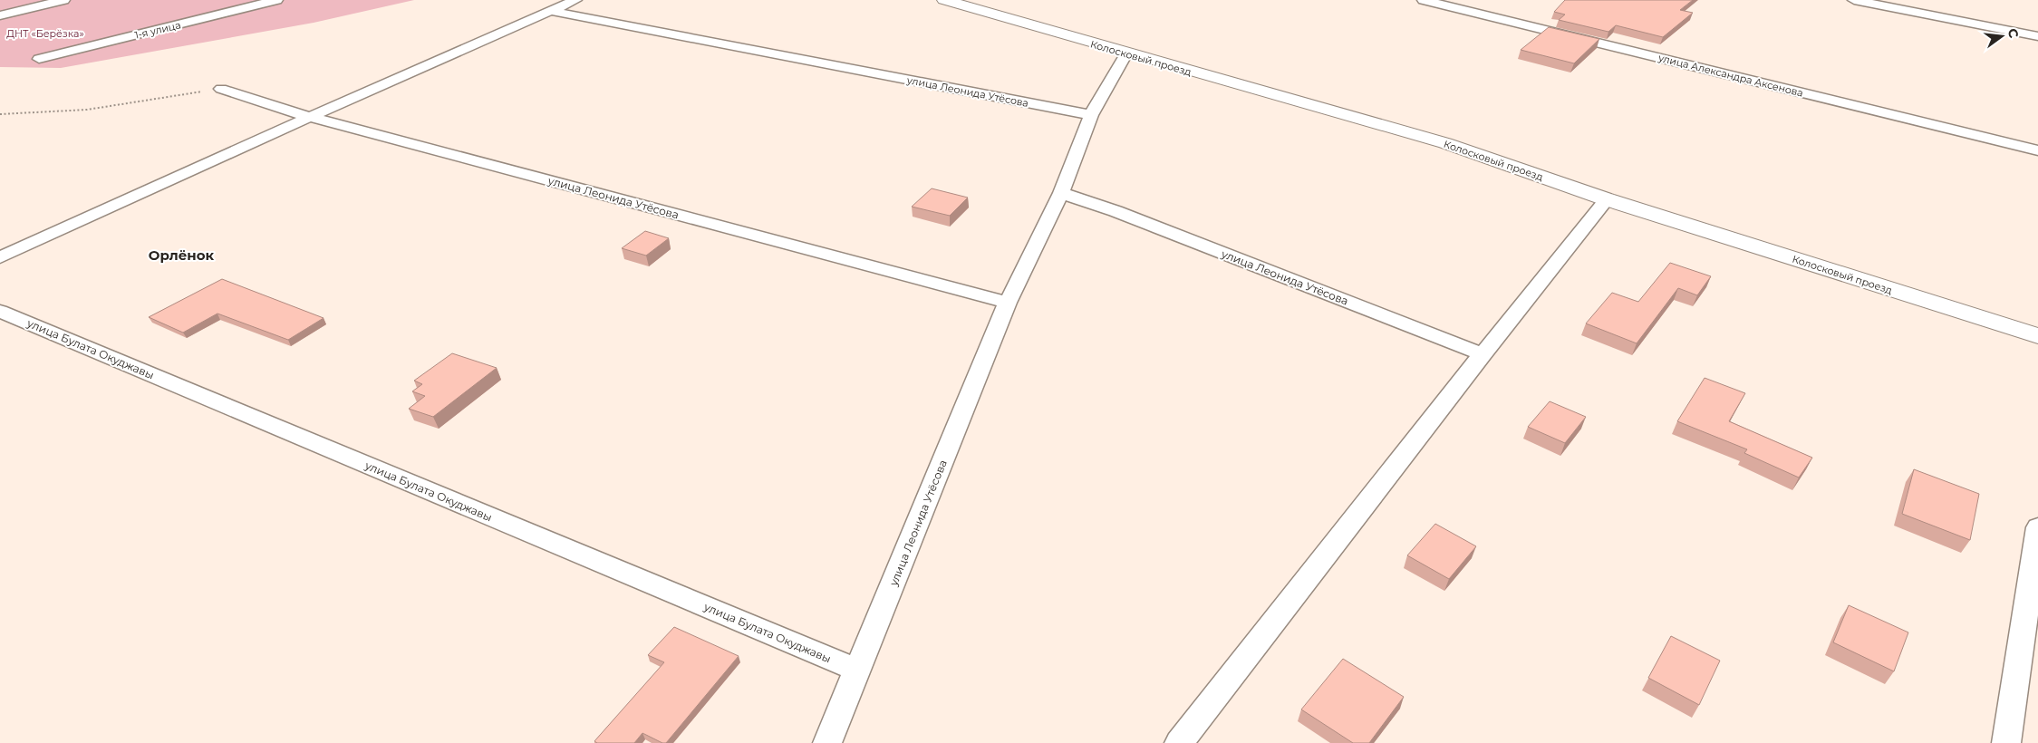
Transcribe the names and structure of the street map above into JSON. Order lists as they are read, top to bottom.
{
  "streets": {
    "street": [
      "1-я улица",
      "Колосковый проезд",
      "улица Александра Аксенова",
      "улица Леонида Утёсова",
      "улица Булата Окуджавы"
    ]
  },
  "crossings": [
    ["Колосковый проезд", "улица Леонида Утёсова"],
    ["улица Леонида Утёсова", "улица Булата Окуджавы"]
  ],
  "districts": ["Орлёнок"],
  "parks": ["ДНТ «Берёзка»"],
  "north": "right"
}
